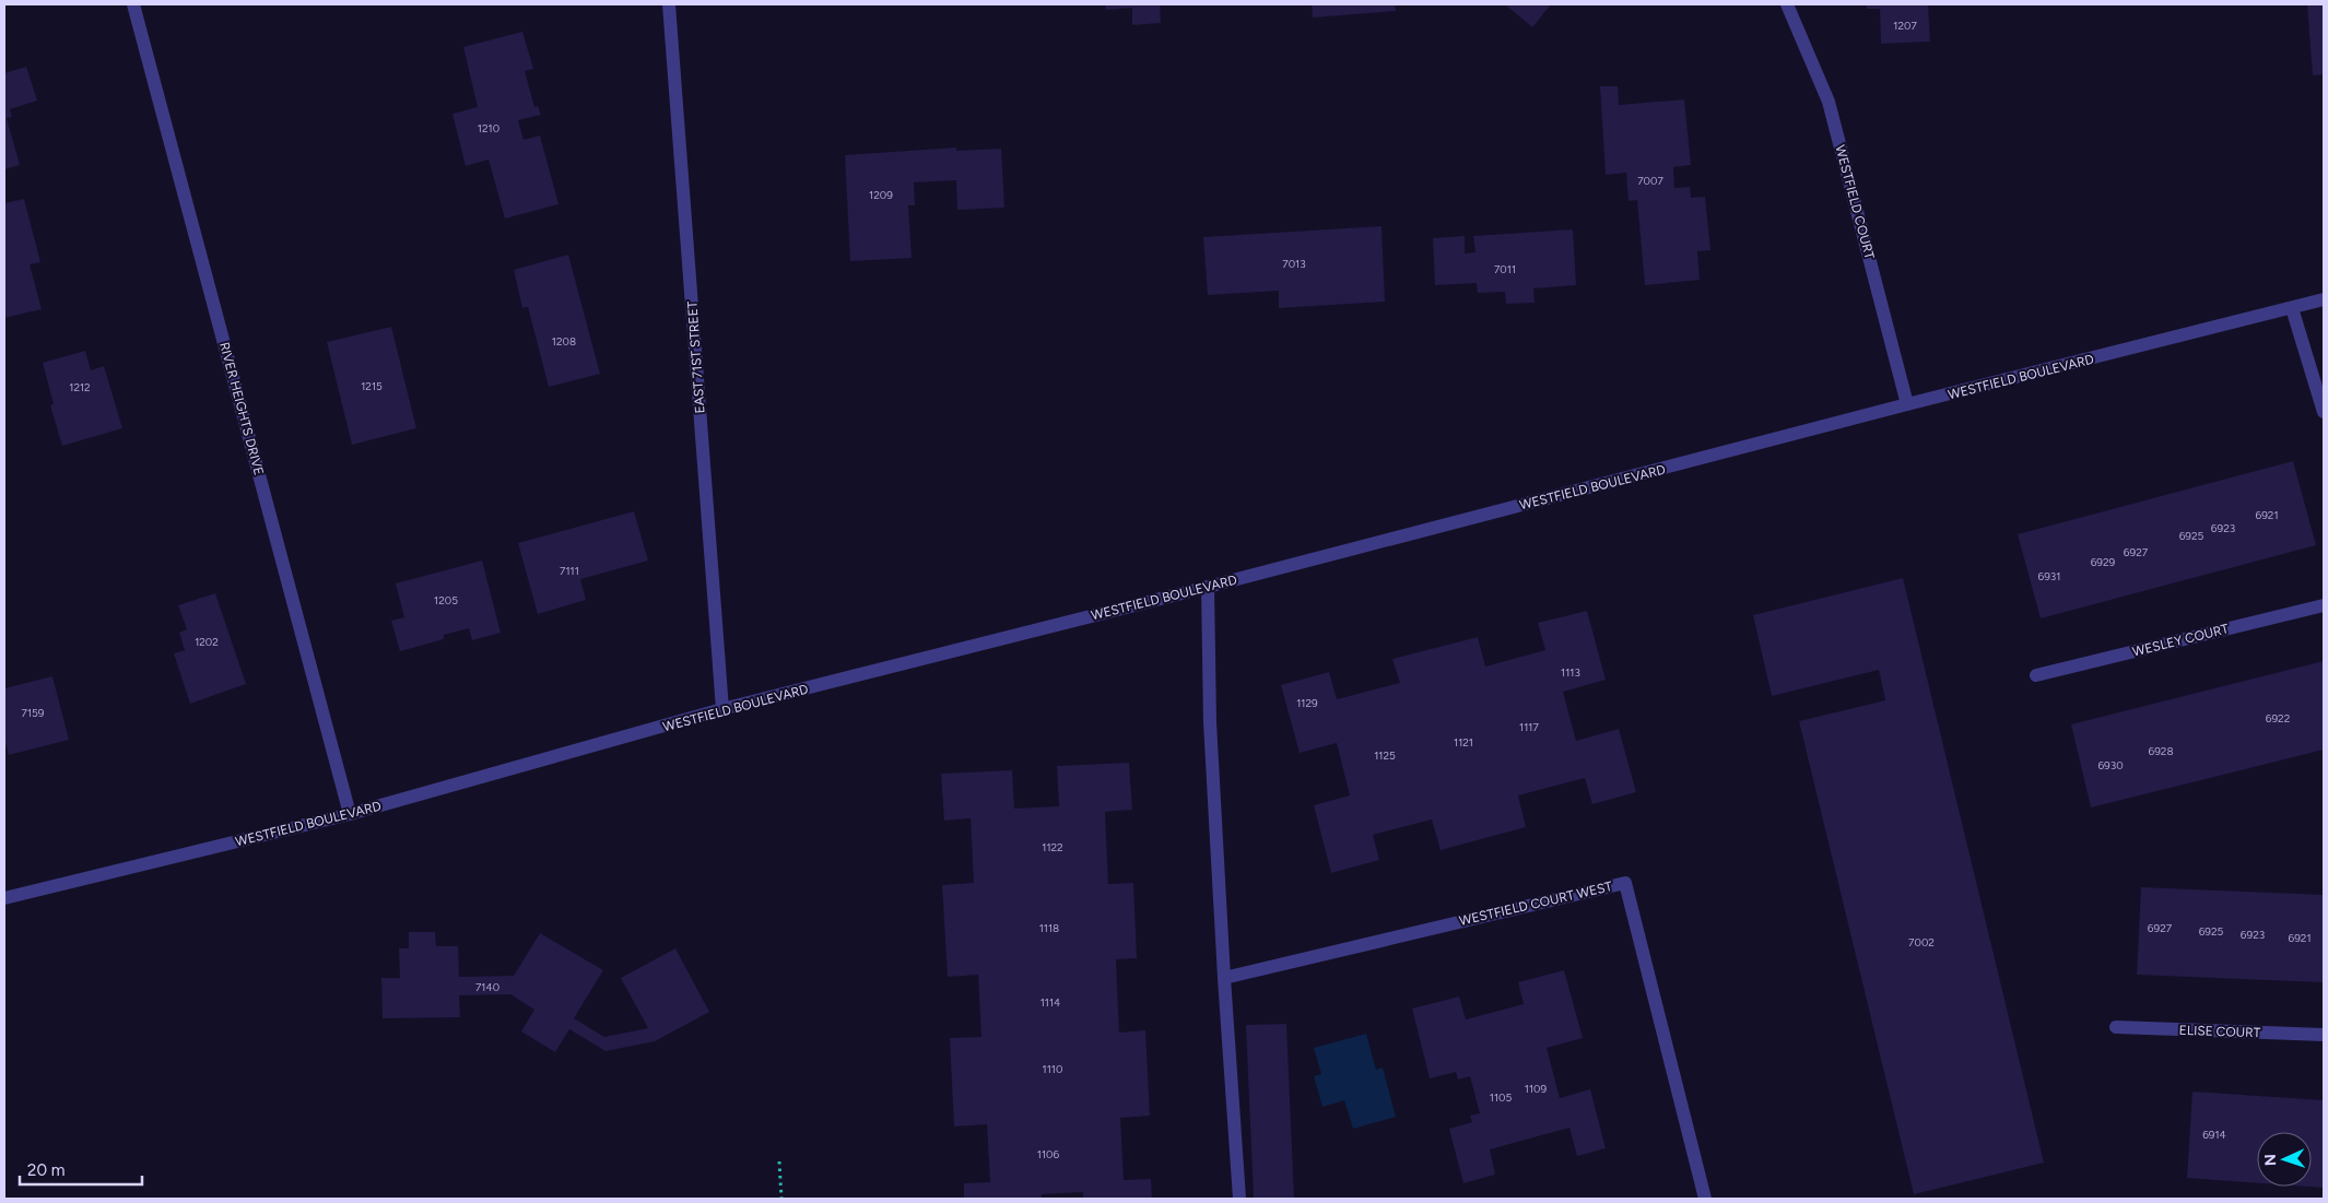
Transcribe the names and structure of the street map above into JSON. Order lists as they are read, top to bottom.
{
  "streets": {
    "street": [
      "WESTFIELD COURT",
      "EAST 71ST STREET",
      "WESTFIELD BOULEVARD",
      "RIVER HEIGHTS DRIVE",
      "WESLEY COURT",
      "WESTFIELD COURT WEST",
      "ELISE COURT"
    ]
  },
  "crossings": [
    ["WESTFIELD COURT", "WESTFIELD BOULEVARD"],
    ["EAST 71ST STREET", "WESTFIELD BOULEVARD"],
    ["WESTFIELD BOULEVARD", "RIVER HEIGHTS DRIVE"]
  ],
  "house_numbers": [
    "1207",
    "1210",
    "7007",
    "1209",
    "7013",
    "7011",
    "1208",
    "1215",
    "1212",
    "6921",
    "6923",
    "6925",
    "6927",
    "6929",
    "7111",
    "6931",
    "1205",
    "1202",
    "1113",
    "1129",
    "7159",
    "6922",
    "1117",
    "1121",
    "6928",
    "1125",
    "6930",
    "1122",
    "1118",
    "6927",
    "6925",
    "6923",
    "6921",
    "7002",
    "7140",
    "1114",
    "1110",
    "1109",
    "1105",
    "6914",
    "1106"
  ],
  "scale_bar": "20 m",
  "north": "left"
}
